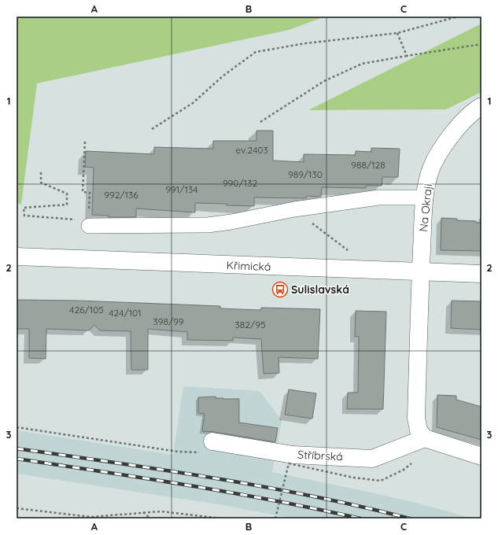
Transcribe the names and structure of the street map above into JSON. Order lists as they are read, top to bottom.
{
  "streets": {
    "street": ["Na Okraji", "Křimická", "Stříbrská"]
  },
  "crossings": [
    ["Na Okraji", "Křimická"]
  ],
  "places": {
    "bus stop": ["Sulislavská"]
  },
  "house_numbers": [
    "ev.2403",
    "988/128",
    "989/130",
    "990/132",
    "991/134",
    "992/136",
    "426/105",
    "424/101",
    "398/99",
    "382/95"
  ],
  "grid": {
    "columns": ["A", "B", "C"],
    "rows": ["1", "2", "3"]
  }
}
